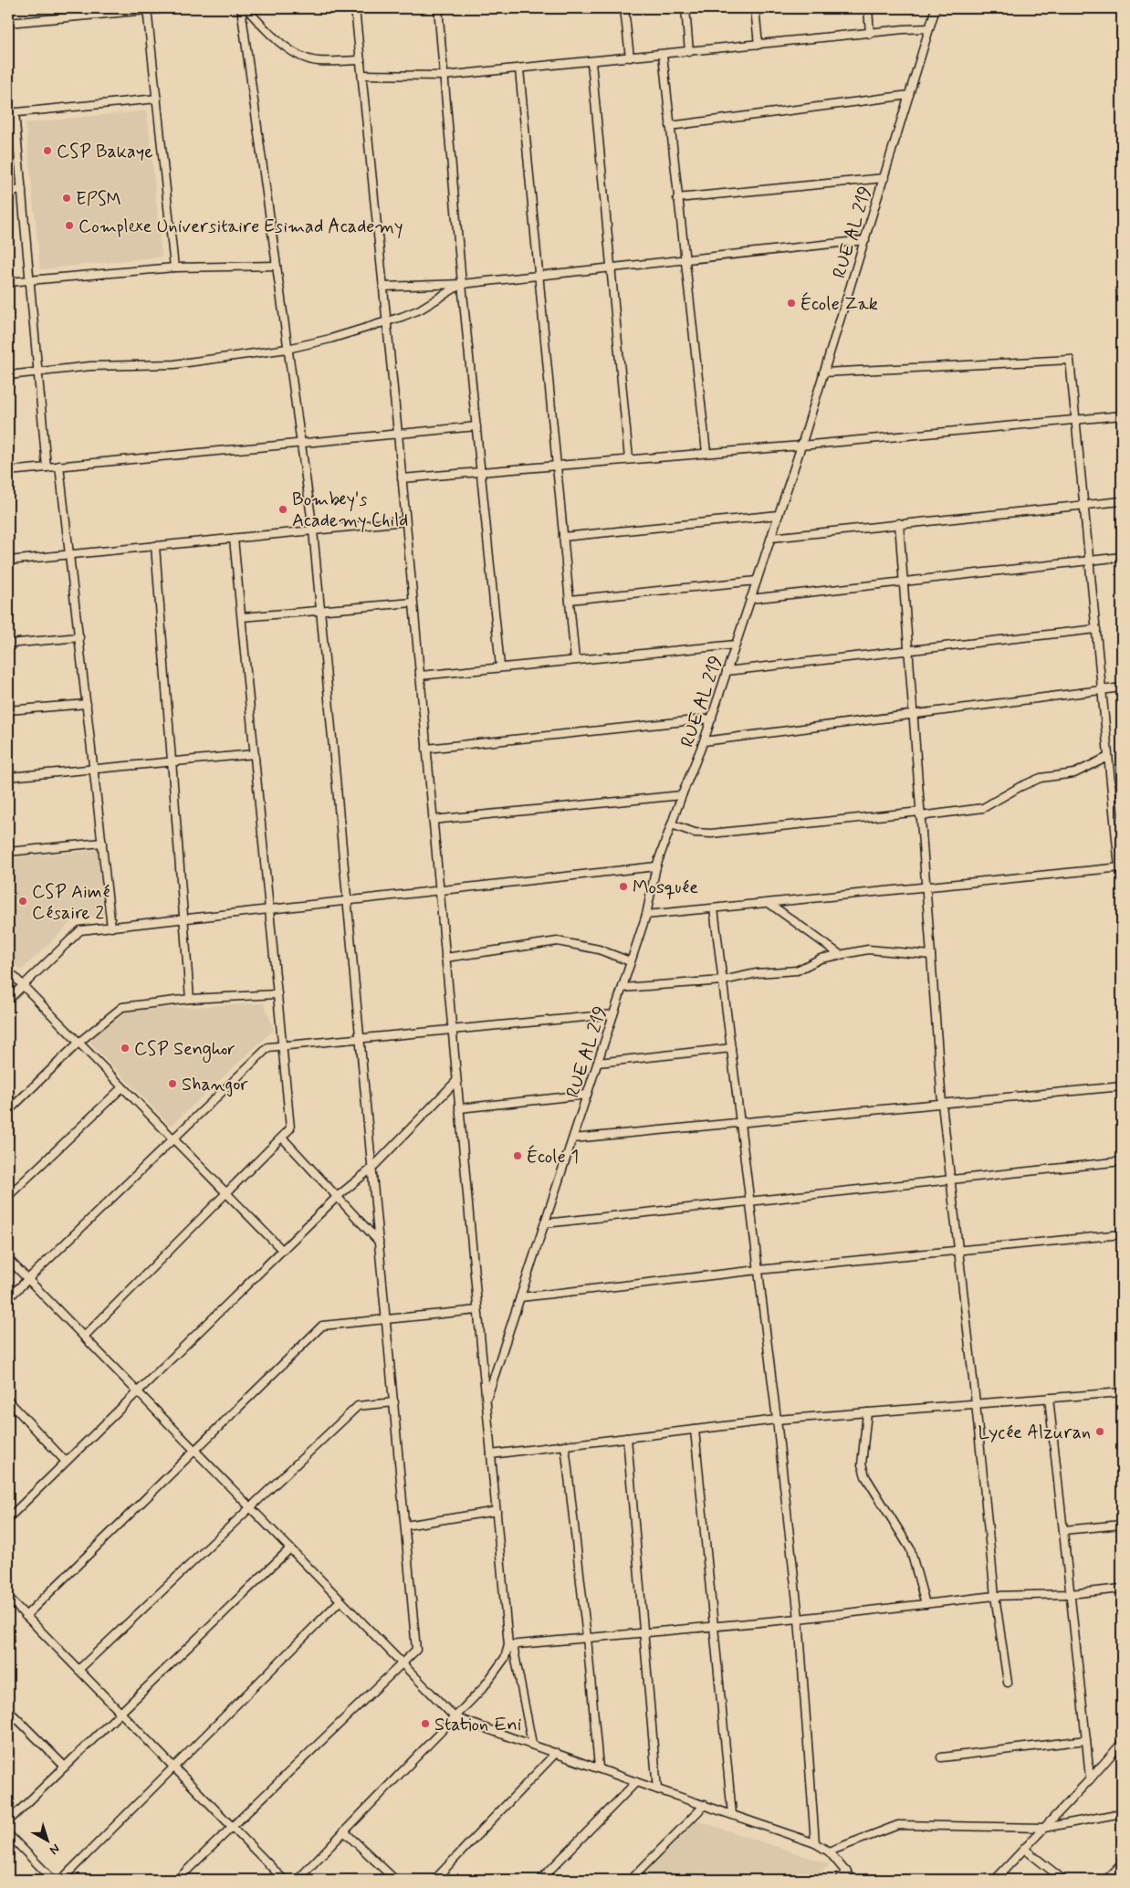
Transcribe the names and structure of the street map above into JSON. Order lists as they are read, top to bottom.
{
  "streets": {
    "street": ["RUE AL 219"]
  },
  "places": [
    "CSP Bakaye",
    "EPSM",
    "Complexe Universitaire Esimad Academy",
    "École Zak",
    "Bombey's Academy Child",
    "Mosquée",
    "CSP Aimé Césaire 2",
    "CSP Senghor",
    "Shangor",
    "École 1",
    "Lycée Alzuran",
    "Station Eni"
  ],
  "north": "bottom right"
}
